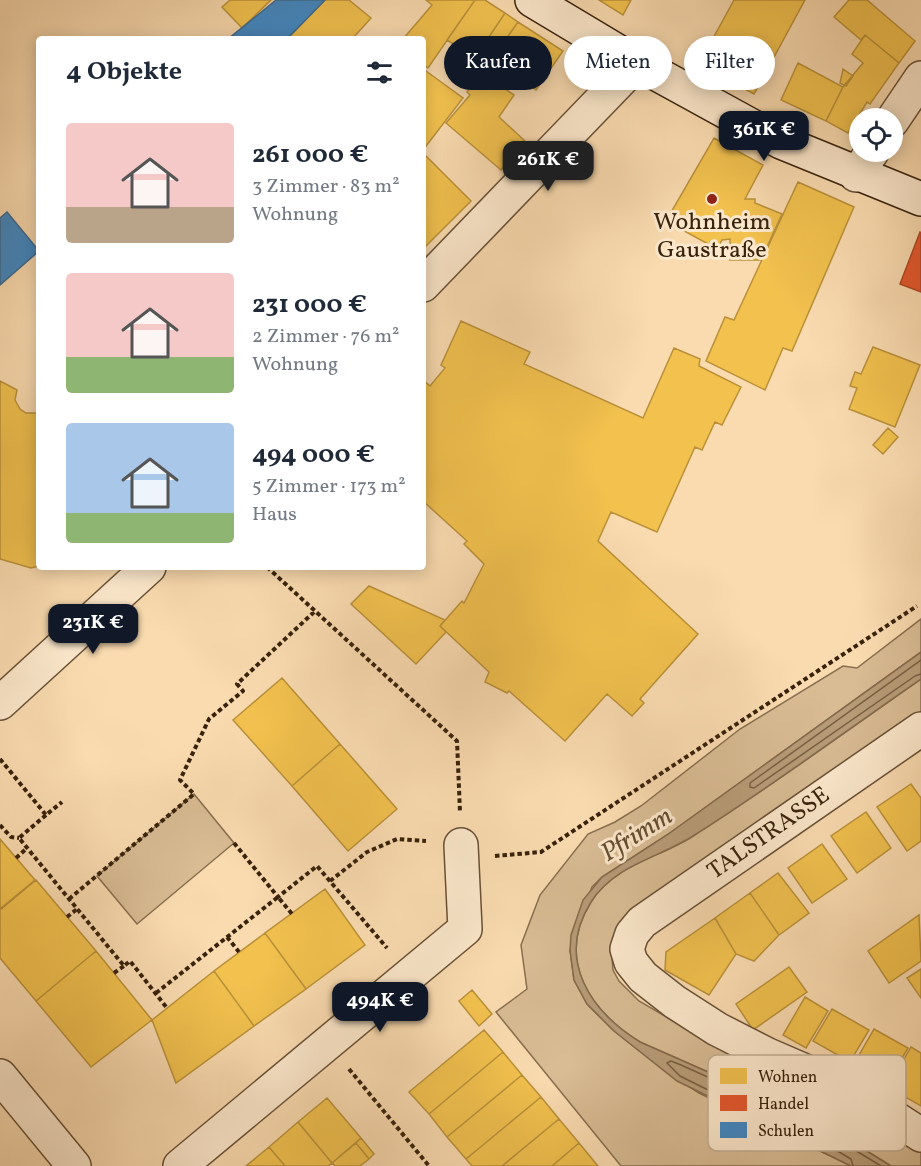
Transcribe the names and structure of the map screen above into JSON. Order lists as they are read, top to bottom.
{
  "streets": {
    "street": ["TALSTRASSE"]
  },
  "water": ["Pfrimm"],
  "places": ["Wohnheim Gaustraße"],
  "legend": ["Wohnen", "Handel", "Schulen"],
  "page": {
    "chip": ["Kaufen", "Mieten", "Filter"],
    "heading": "4 Objekte",
    "list": [
      {
        "name": "261 000 €",
        "note": "3 Zimmer · 83 m² · Wohnung"
      },
      {
        "name": "231 000 €",
        "note": "2 Zimmer · 76 m² · Wohnung"
      },
      {
        "name": "494 000 €",
        "note": "5 Zimmer · 173 m² · Haus"
      }
    ],
    "price": [
      "361K €",
      "261K €",
      "231K €",
      "494K €"
    ]
  }
}
